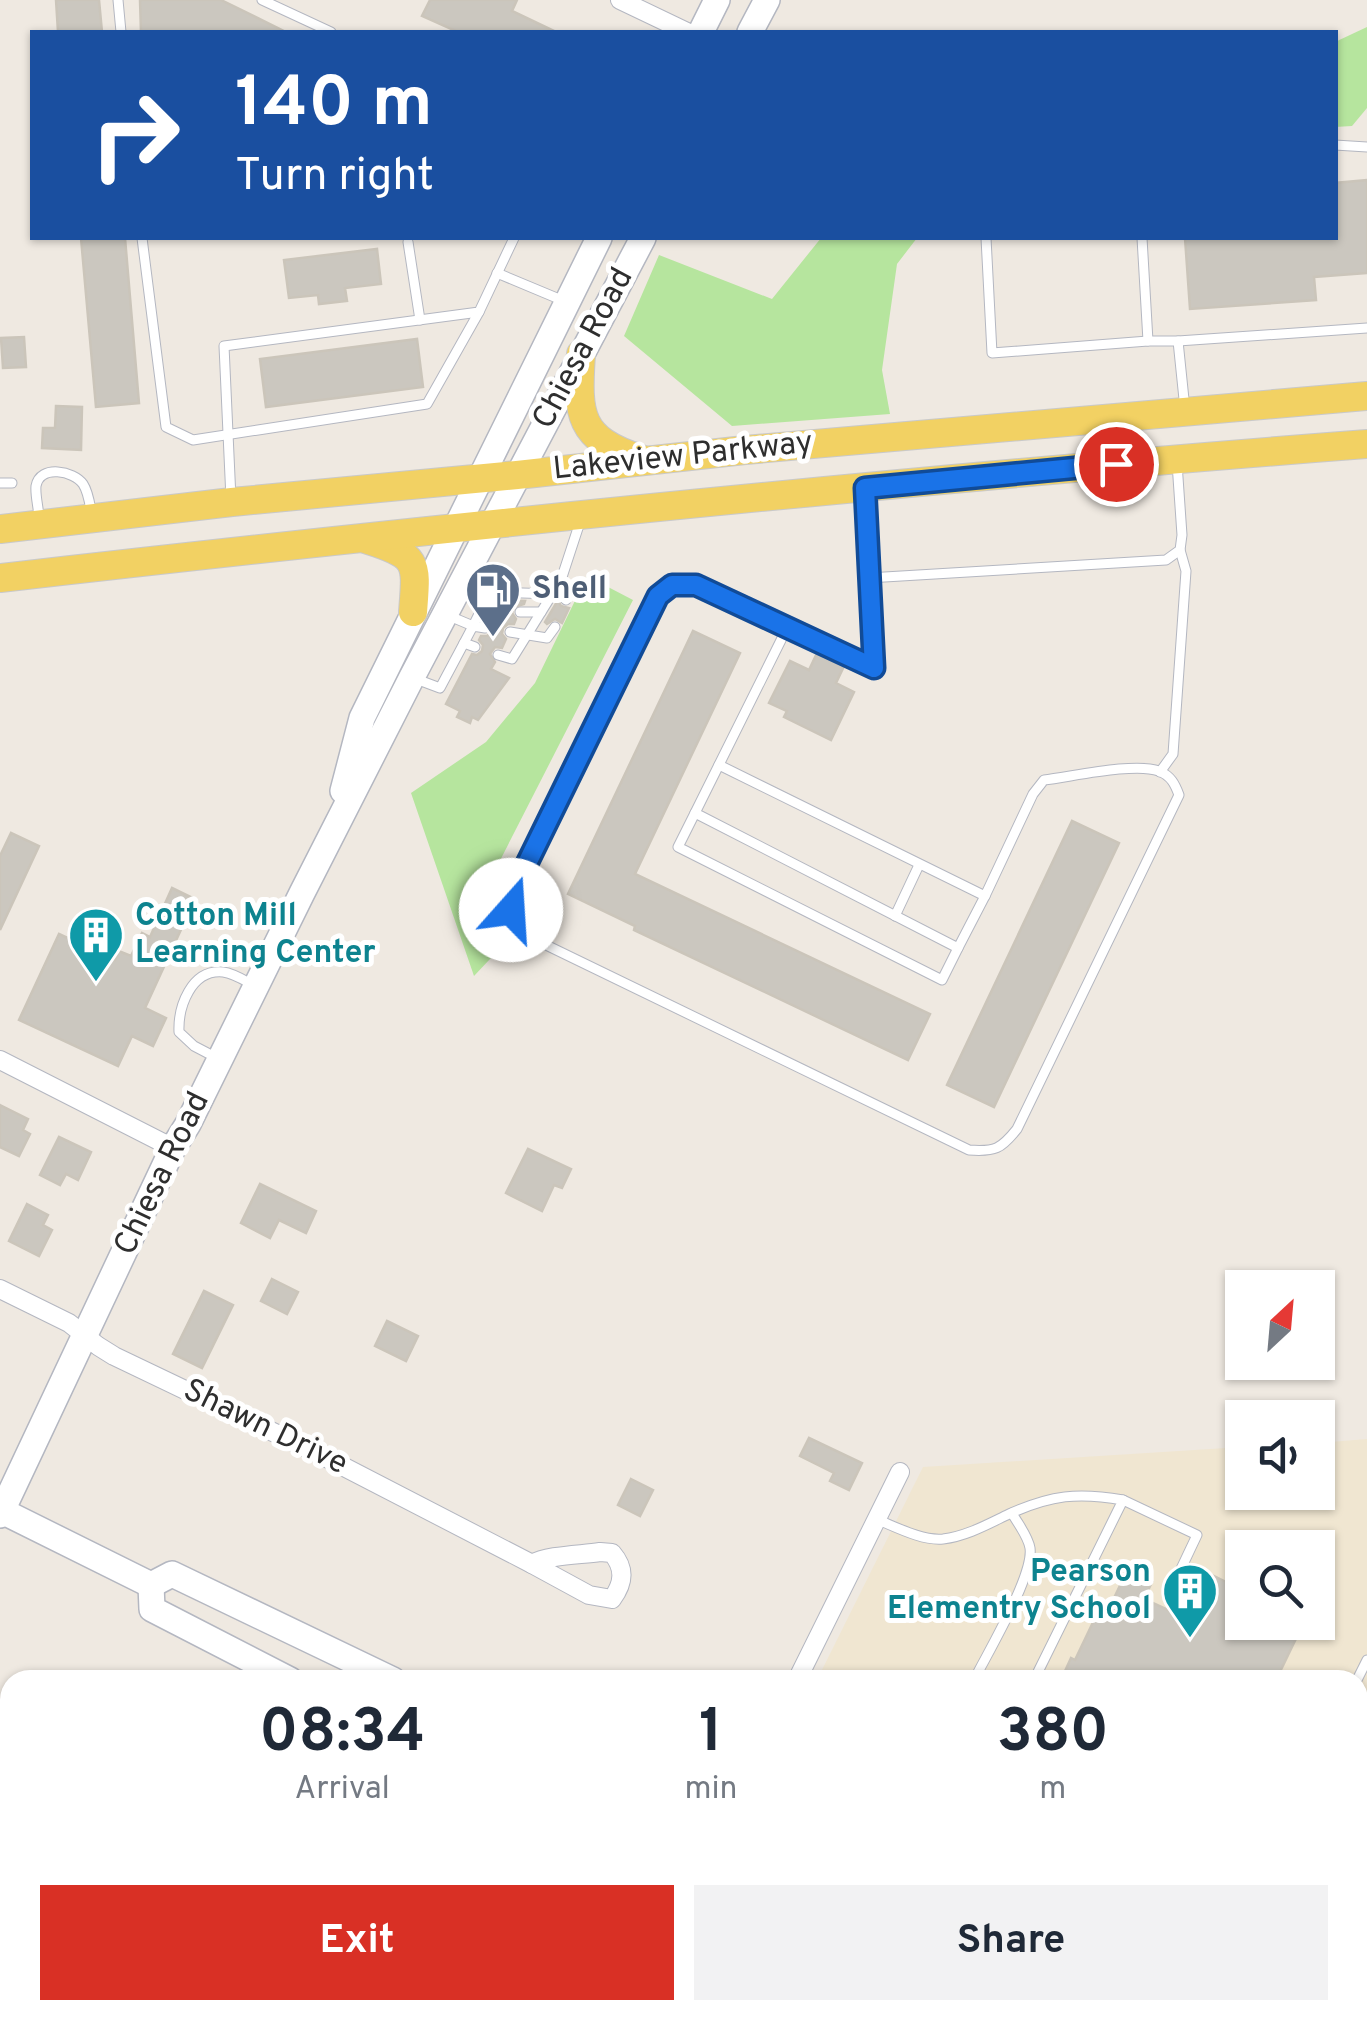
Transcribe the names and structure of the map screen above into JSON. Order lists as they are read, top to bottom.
{
  "streets": {
    "main road": ["Chiesa Road", "Lakeview Parkway"],
    "street": ["Shawn Drive"]
  },
  "crossings": [
    ["Chiesa Road", "Lakeview Parkway"],
    ["Chiesa Road", "Shawn Drive"]
  ],
  "places": {
    "fuel station": ["Shell"],
    "building": ["Cotton Mill Learning Center", "Pearson Elementry School"]
  },
  "north": "top right",
  "page": {
    "turn": ["140 m", "Turn right"],
    "eta": [
      "08:34",
      "Arrival",
      "1",
      "min",
      "380",
      "m"
    ],
    "buttons": ["Exit", "Share"]
  }
}
